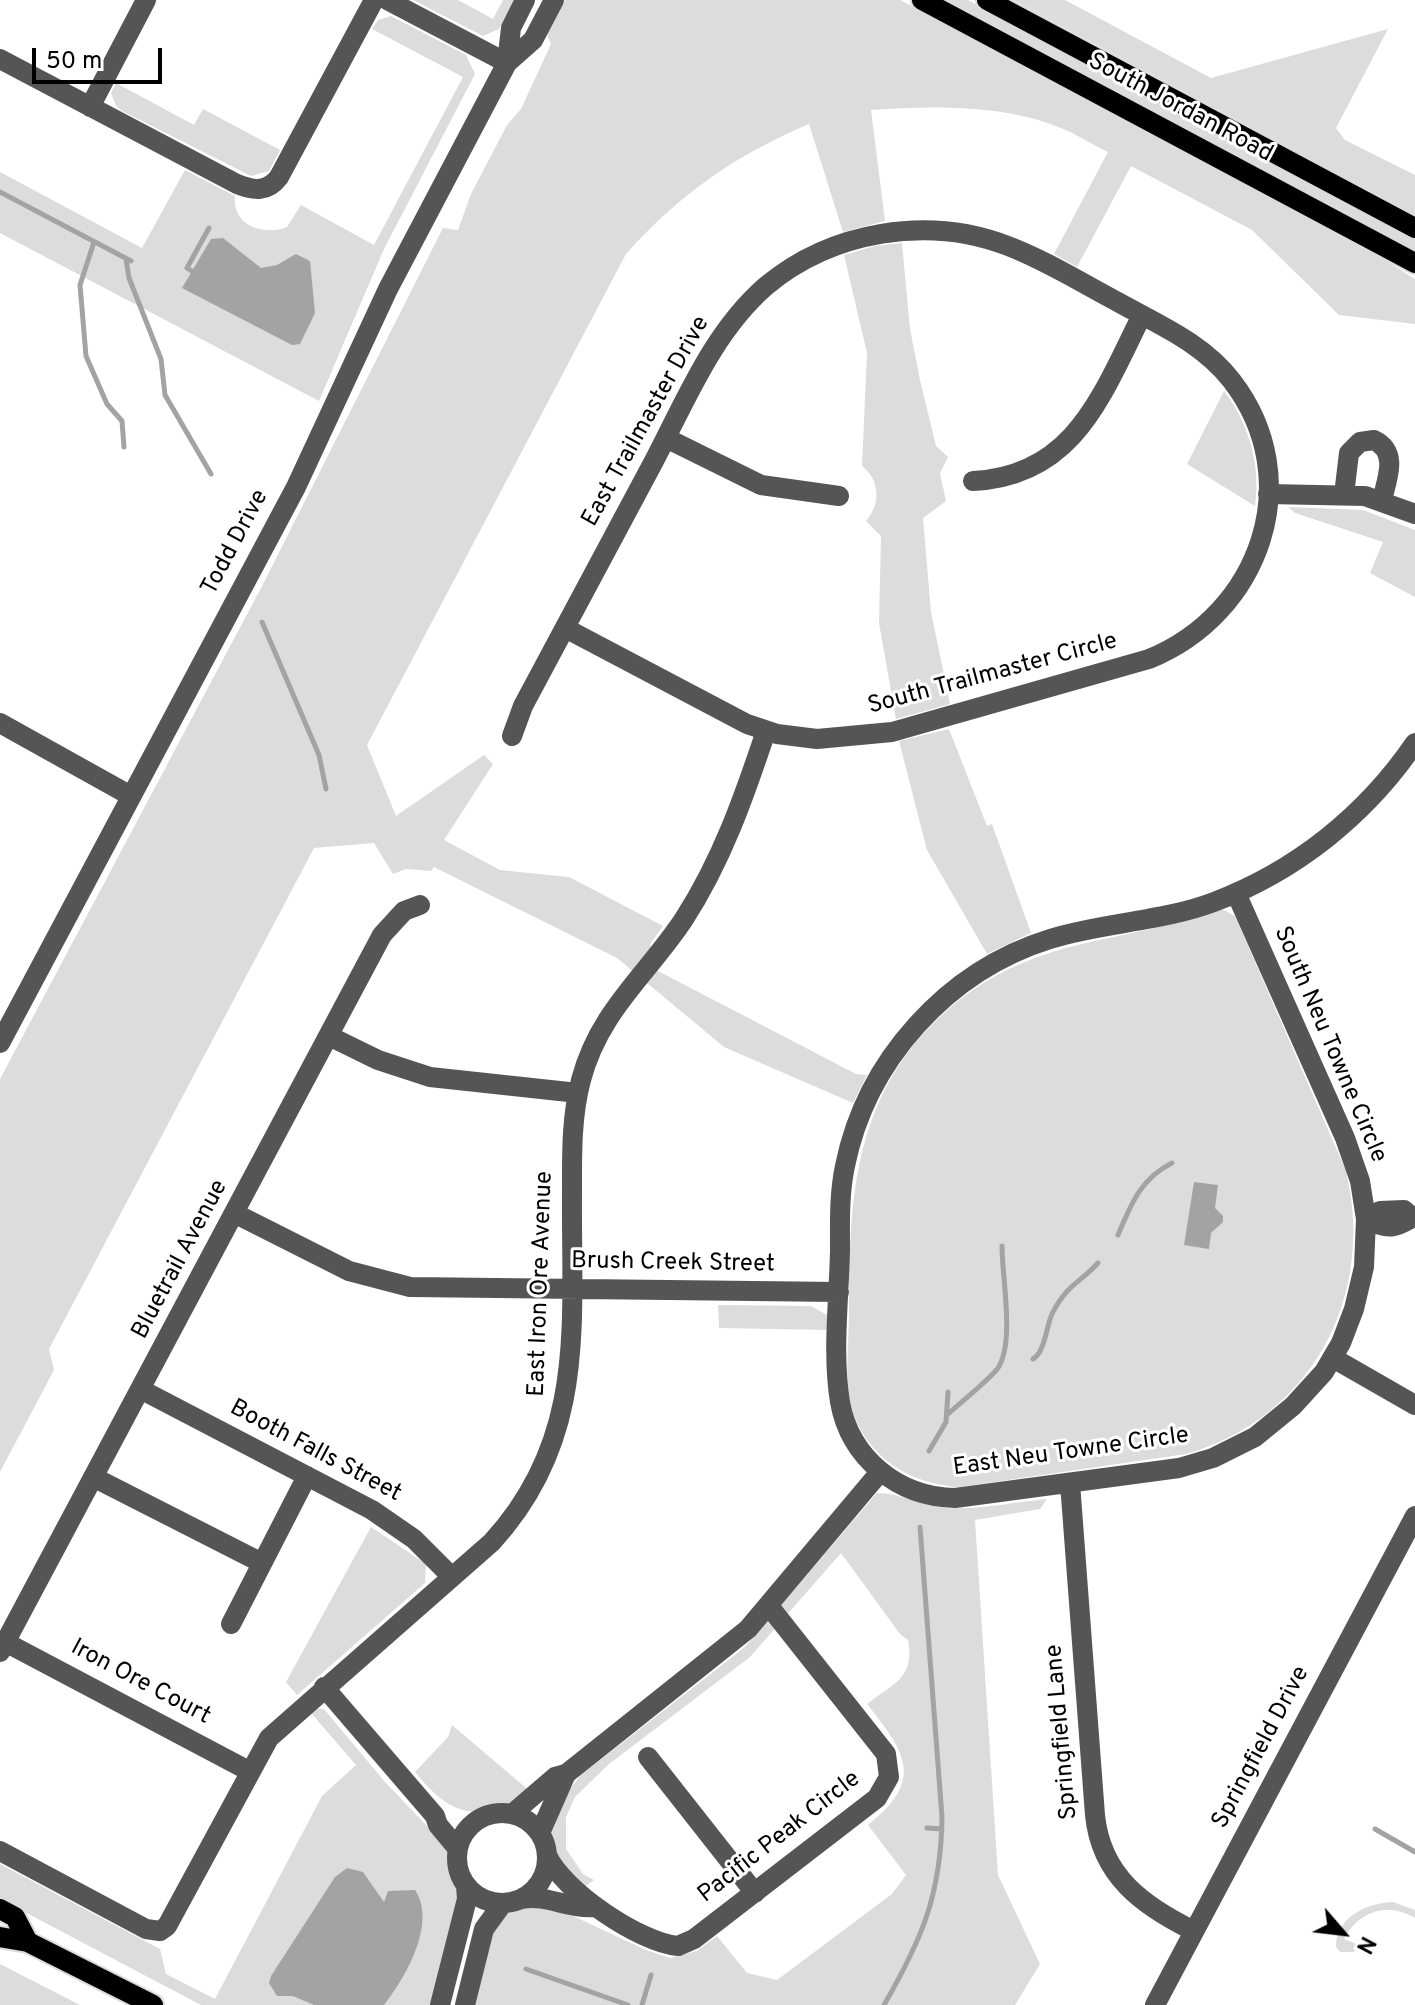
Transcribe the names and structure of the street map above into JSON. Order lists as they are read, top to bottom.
{
  "streets": {
    "main road": ["South Jordan Road"],
    "street": [
      "East Trailmaster Drive",
      "Todd Drive",
      "South Trailmaster Circle",
      "South Neu Towne Circle",
      "Bluetrail Avenue",
      "Brush Creek Street",
      "East Iron Ore Avenue",
      "Booth Falls Street",
      "East Neu Towne Circle",
      "Iron Ore Court",
      "Springfield Lane",
      "Springfield Drive",
      "Pacific Peak Circle"
    ]
  },
  "crossings": [
    ["East Trailmaster Drive", "South Trailmaster Circle"],
    ["South Trailmaster Circle", "East Iron Ore Avenue"],
    ["South Neu Towne Circle", "East Neu Towne Circle"],
    ["Bluetrail Avenue", "Brush Creek Street"],
    ["Bluetrail Avenue", "Booth Falls Street"],
    ["Bluetrail Avenue", "Iron Ore Court"],
    ["Brush Creek Street", "East Iron Ore Avenue"],
    ["East Iron Ore Avenue", "Booth Falls Street"],
    ["East Iron Ore Avenue", "Iron Ore Court"],
    ["East Neu Towne Circle", "Springfield Lane"],
    ["Springfield Lane", "Springfield Drive"]
  ],
  "scale_bar": "50 m",
  "north": "bottom right"
}
